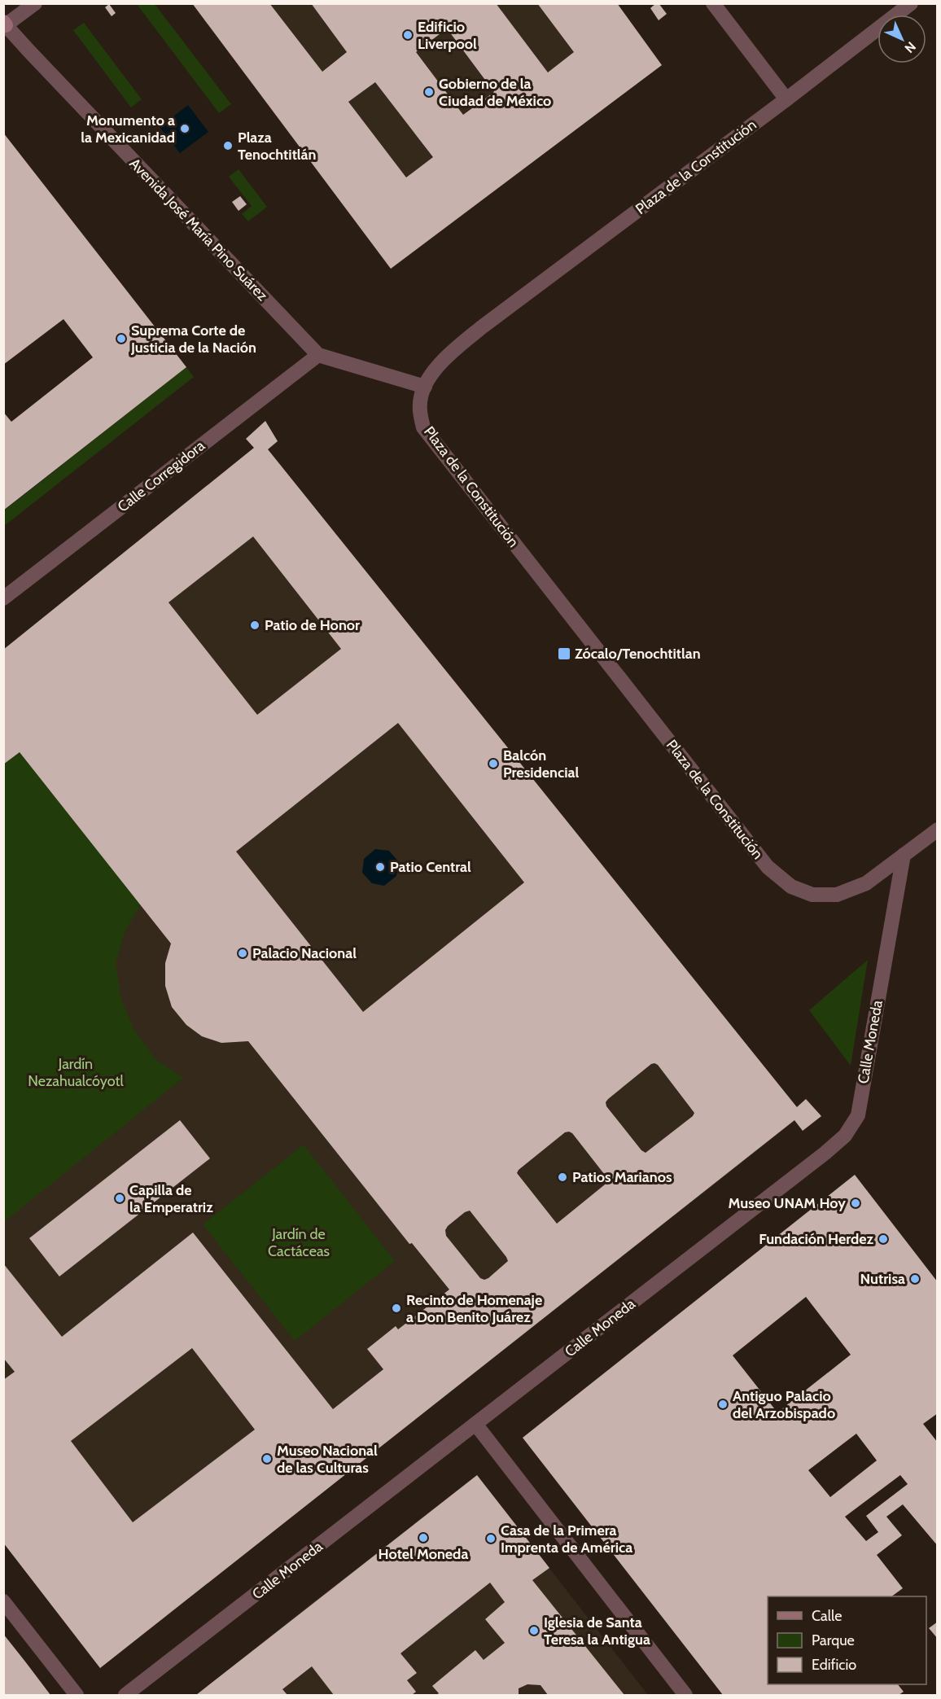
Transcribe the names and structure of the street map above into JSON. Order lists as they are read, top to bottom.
{
  "streets": {
    "street": [
      "Plaza de la Constitución",
      "Avenida José María Pino Suárez",
      "Calle Corregidora",
      "Calle Moneda"
    ]
  },
  "crossings": [
    ["Plaza de la Constitución", "Avenida José María Pino Suárez"],
    ["Plaza de la Constitución", "Calle Moneda"],
    ["Avenida José María Pino Suárez", "Calle Corregidora"]
  ],
  "parks": ["Jardín Nezahualcóyotl", "Jardín de Cactáceas"],
  "places": {
    "other": [
      "Edificio Liverpool",
      "Gobierno de la Ciudad de México",
      "Monumento a la Mexicanidad",
      "Plaza Tenochtitlán",
      "Suprema Corte de Justicia de la Nación",
      "Patio de Honor",
      "Balcón Presidencial",
      "Patio Central",
      "Palacio Nacional",
      "Patios Marianos",
      "Capilla de la Emperatriz",
      "Museo UNAM Hoy",
      "Fundación Herdez",
      "Nutrisa",
      "Recinto de Homenaje a Don Benito Juárez",
      "Antiguo Palacio del Arzobispado",
      "Museo Nacional de las Culturas",
      "Hotel Moneda",
      "Casa de la Primera Imprenta de América",
      "Iglesia de Santa Teresa la Antigua"
    ],
    "transit": ["Zócalo/Tenochtitlan"]
  },
  "legend": ["Calle", "Parque", "Edificio"],
  "north": "bottom right"
}
